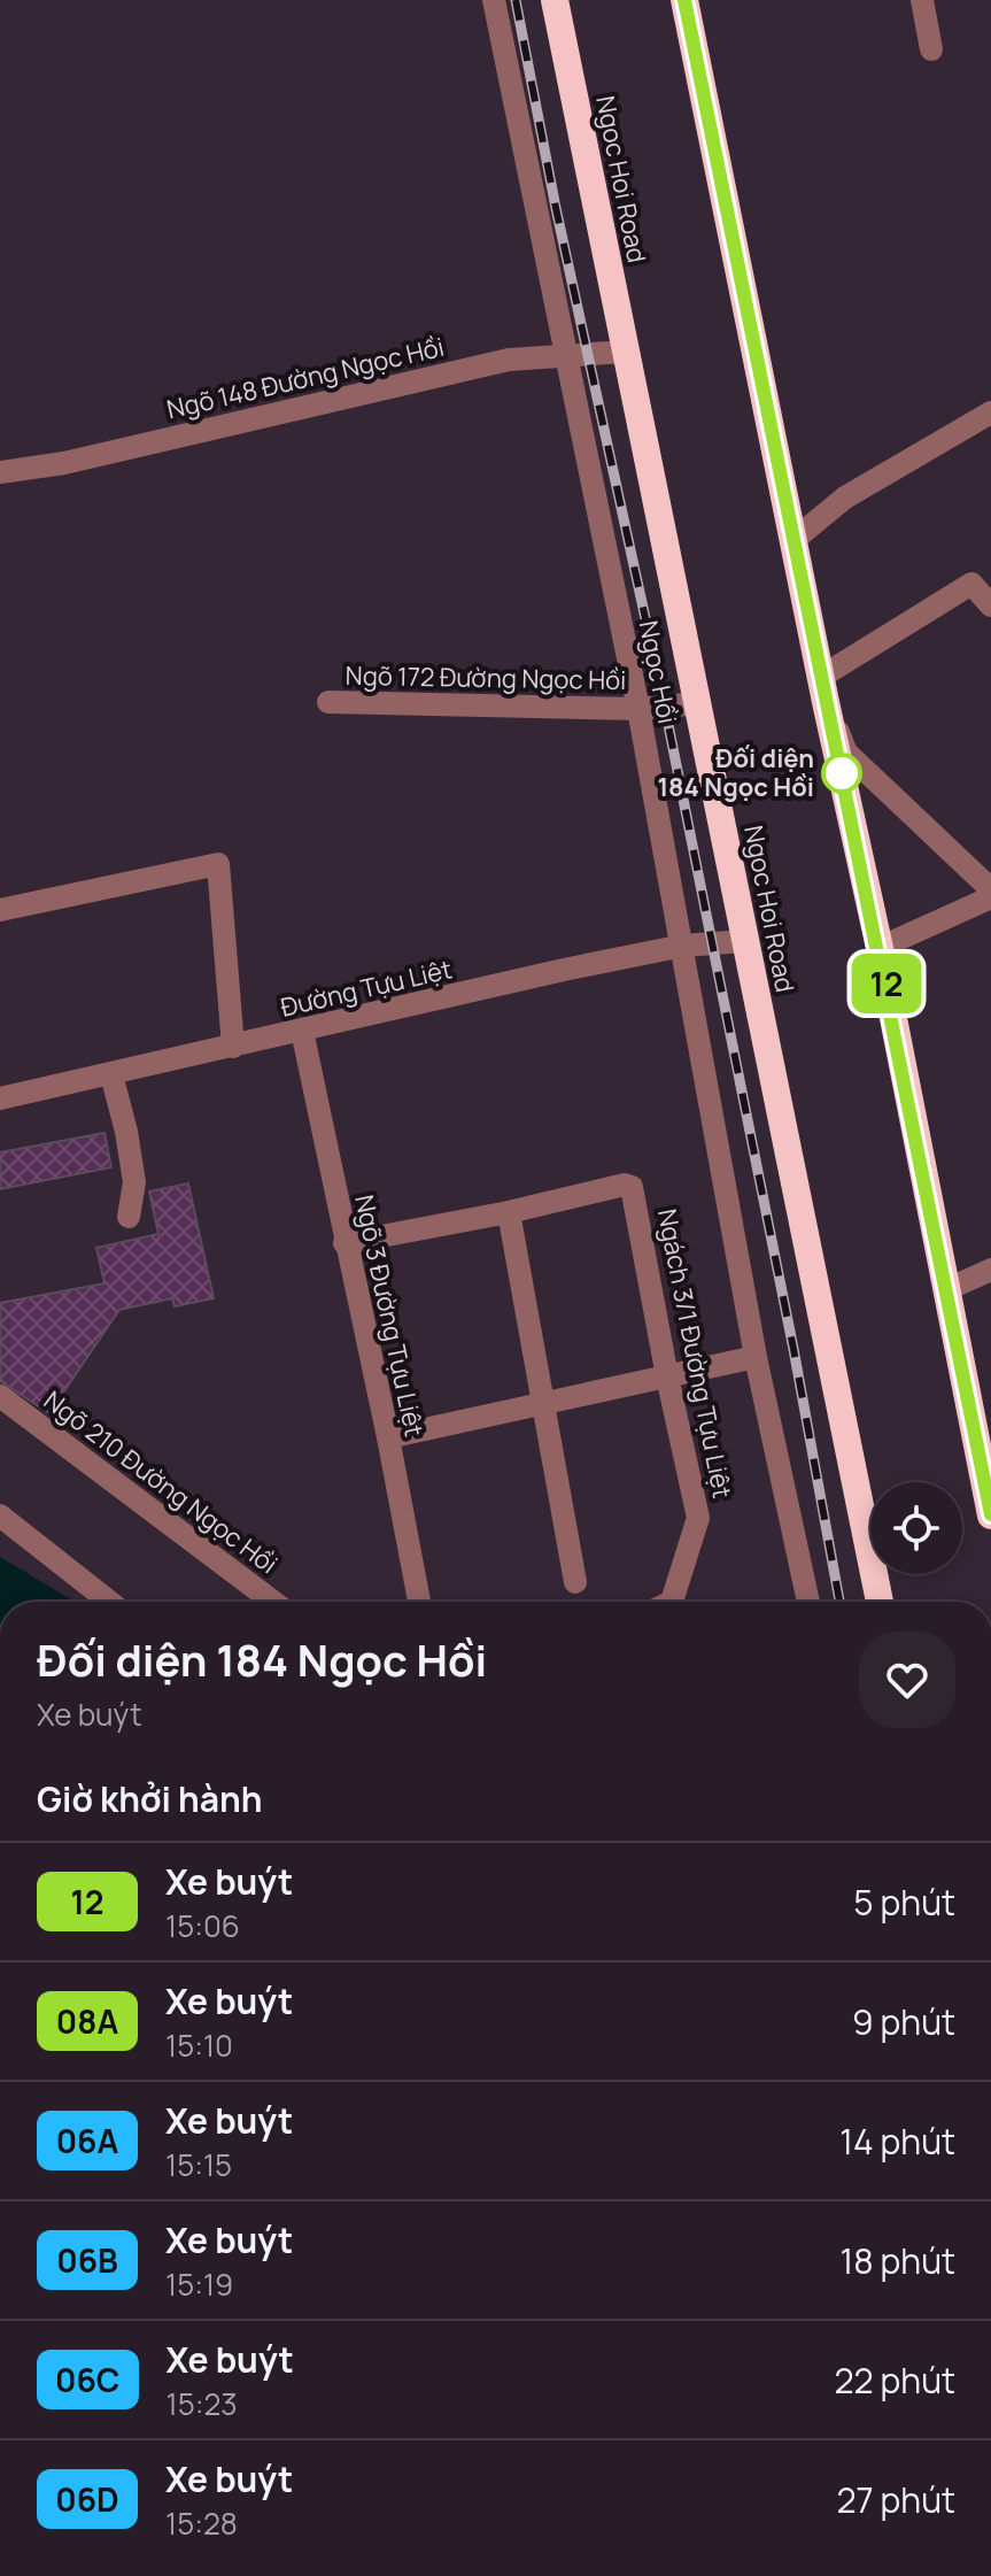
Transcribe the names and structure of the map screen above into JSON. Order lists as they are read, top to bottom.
{
  "streets": {
    "highway": ["Ngoc Hoi Road"],
    "street": [
      "Ngõ 148 Đường Ngọc Hồi",
      "Ngọc Hồi",
      "Ngõ 172 Đường Ngọc Hồi",
      "Đường Tựu Liệt",
      "Ngõ 3 Đường Tựu Liệt",
      "Ngách 3/1 Đường Tựu Liệt",
      "Ngõ 210 Đường Ngọc Hồi"
    ]
  },
  "crossings": [
    ["Ngoc Hoi Road", "Ngõ 148 Đường Ngọc Hồi"],
    ["Ngoc Hoi Road", "Ngõ 172 Đường Ngọc Hồi"],
    ["Ngoc Hoi Road", "Đường Tựu Liệt"],
    ["Ngõ 148 Đường Ngọc Hồi", "Ngọc Hồi"],
    ["Ngọc Hồi", "Ngõ 172 Đường Ngọc Hồi"],
    ["Ngọc Hồi", "Đường Tựu Liệt"],
    ["Đường Tựu Liệt", "Ngõ 3 Đường Tựu Liệt"],
    ["Ngõ 3 Đường Tựu Liệt", "Ngách 3/1 Đường Tựu Liệt"]
  ],
  "places": ["Đối diện 184 Ngọc Hồi"],
  "lines": ["bus line 12"],
  "page": {
    "on_map": "12",
    "heading": [
      ["Đối diện 184 Ngọc Hồi", "Xe buýt"],
      "Giờ khởi hành"
    ],
    "list": [
      {
        "mark": "12",
        "name": "Xe buýt",
        "note": "15:06",
        "value": "5 phút"
      },
      {
        "mark": "08A",
        "name": "Xe buýt",
        "note": "15:10",
        "value": "9 phút"
      },
      {
        "mark": "06A",
        "name": "Xe buýt",
        "note": "15:15",
        "value": "14 phút"
      },
      {
        "mark": "06B",
        "name": "Xe buýt",
        "note": "15:19",
        "value": "18 phút"
      },
      {
        "mark": "06C",
        "name": "Xe buýt",
        "note": "15:23",
        "value": "22 phút"
      },
      {
        "mark": "06D",
        "name": "Xe buýt",
        "note": "15:28",
        "value": "27 phút"
      }
    ]
  }
}
